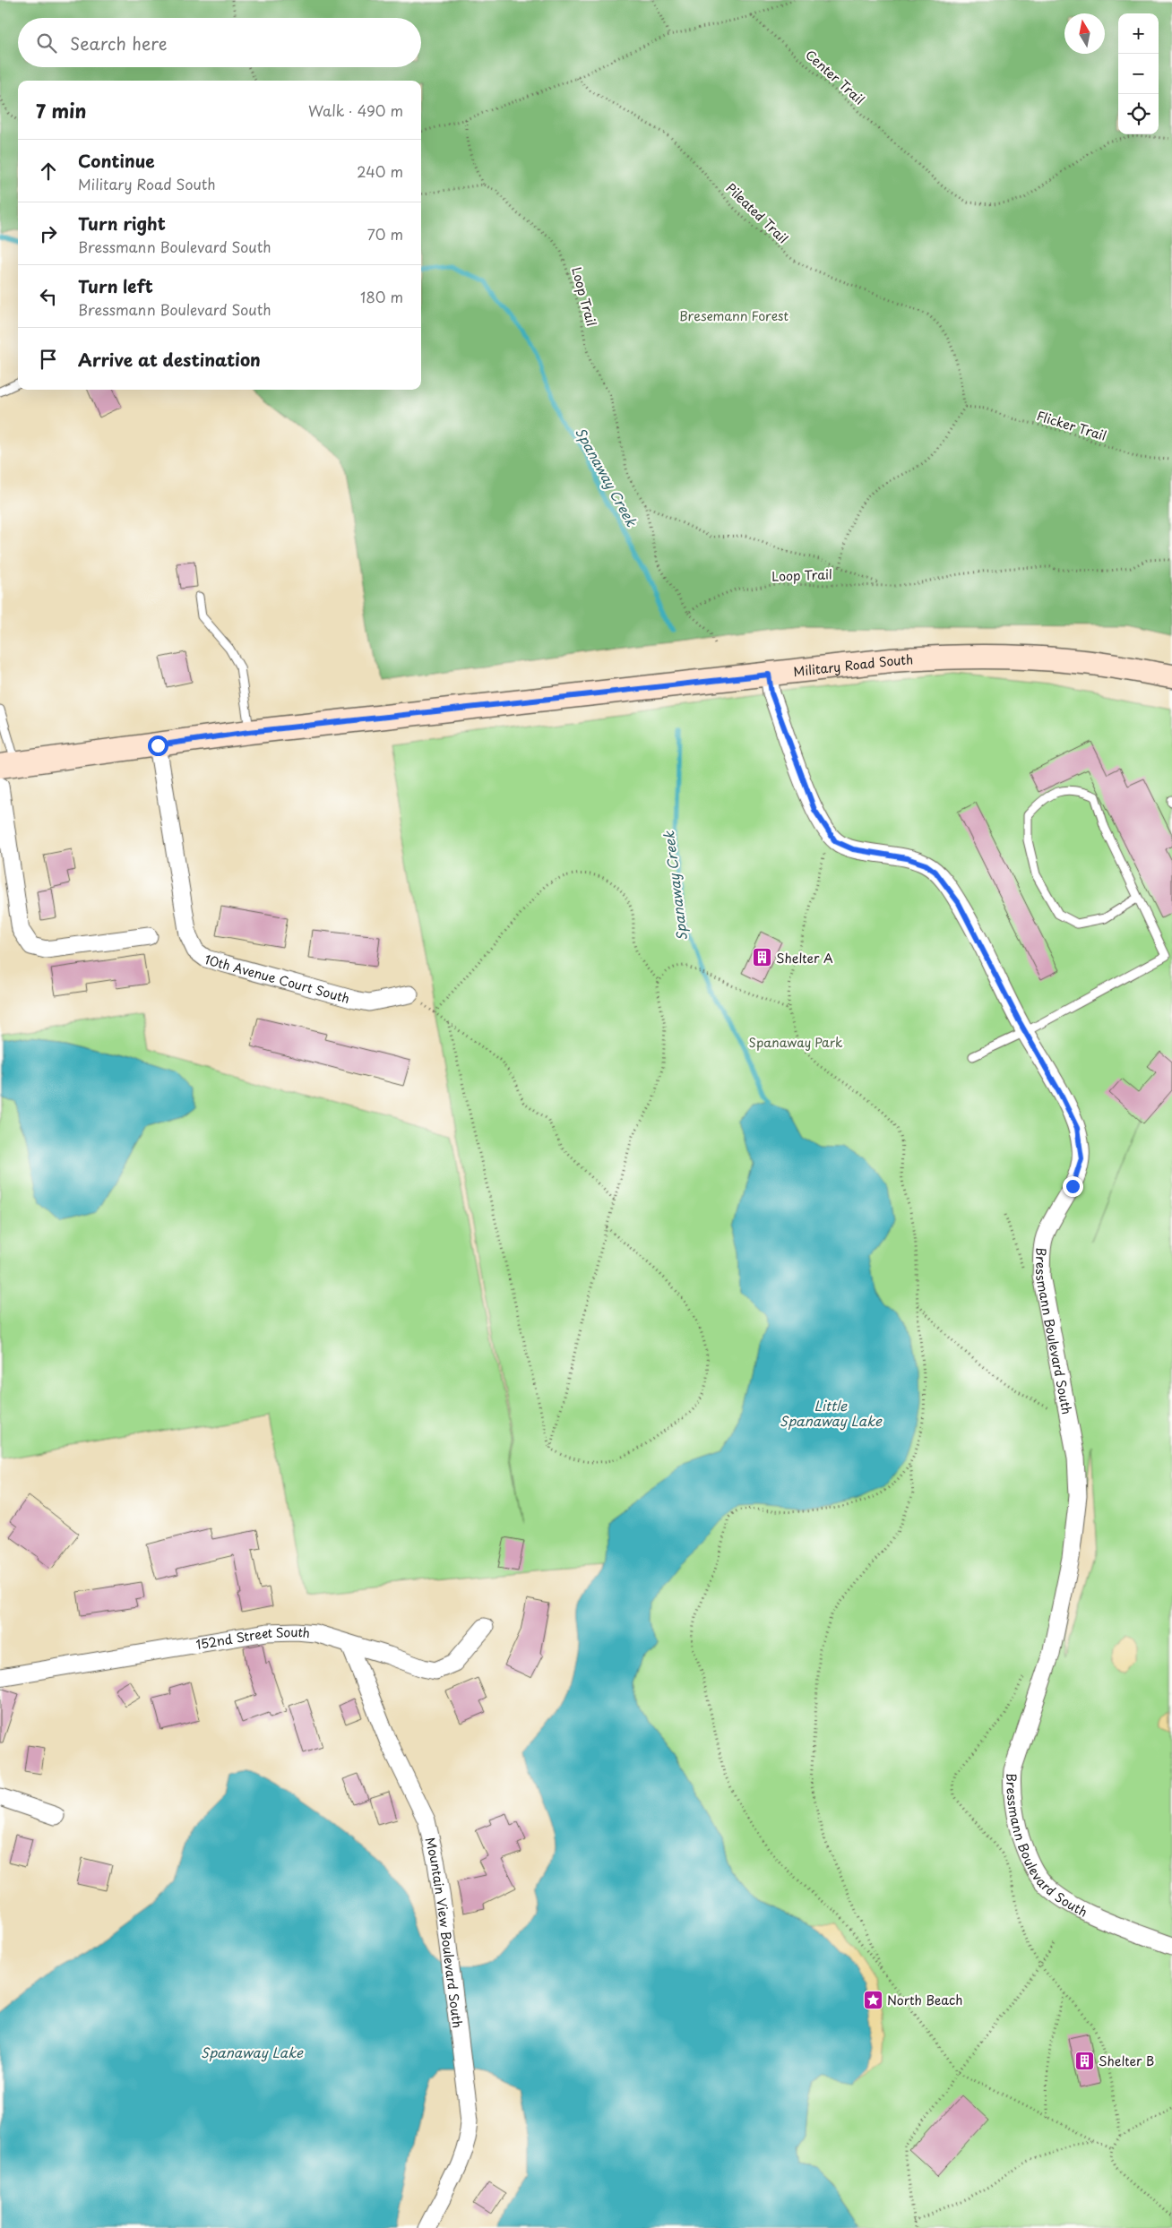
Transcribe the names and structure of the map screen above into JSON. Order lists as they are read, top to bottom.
{
  "streets": {
    "main road": ["Military Road South"],
    "street": [
      "10th Avenue Court South",
      "Bressmann Boulevard South",
      "152nd Street South",
      "Mountain View Boulevard South"
    ],
    "path": [
      "Center Trail",
      "Pileated Trail",
      "Loop Trail",
      "Flicker Trail"
    ]
  },
  "crossings": [
    ["Pileated Trail", "Flicker Trail"],
    ["Military Road South", "10th Avenue Court South"],
    ["Military Road South", "Bressmann Boulevard South"],
    ["152nd Street South", "Mountain View Boulevard South"]
  ],
  "water": ["Spanaway Creek", "Little Spanaway Lake", "Spanaway Lake"],
  "parks": ["Bresemann Forest", "Spanaway Park"],
  "places": {
    "building": ["Shelter A", "Shelter B"],
    "place": ["North Beach"]
  },
  "north": "top",
  "page": {
    "map_buttons": ["+", "−"],
    "search": "Search here",
    "heading": ["7 min", "Walk · 490 m"],
    "list": [
      ["Continue", "Military Road South", "240 m"],
      ["Turn right", "Bressmann Boulevard South", "70 m"],
      ["Turn left", "Bressmann Boulevard South", "180 m"],
      "Arrive at destination"
    ]
  }
}
